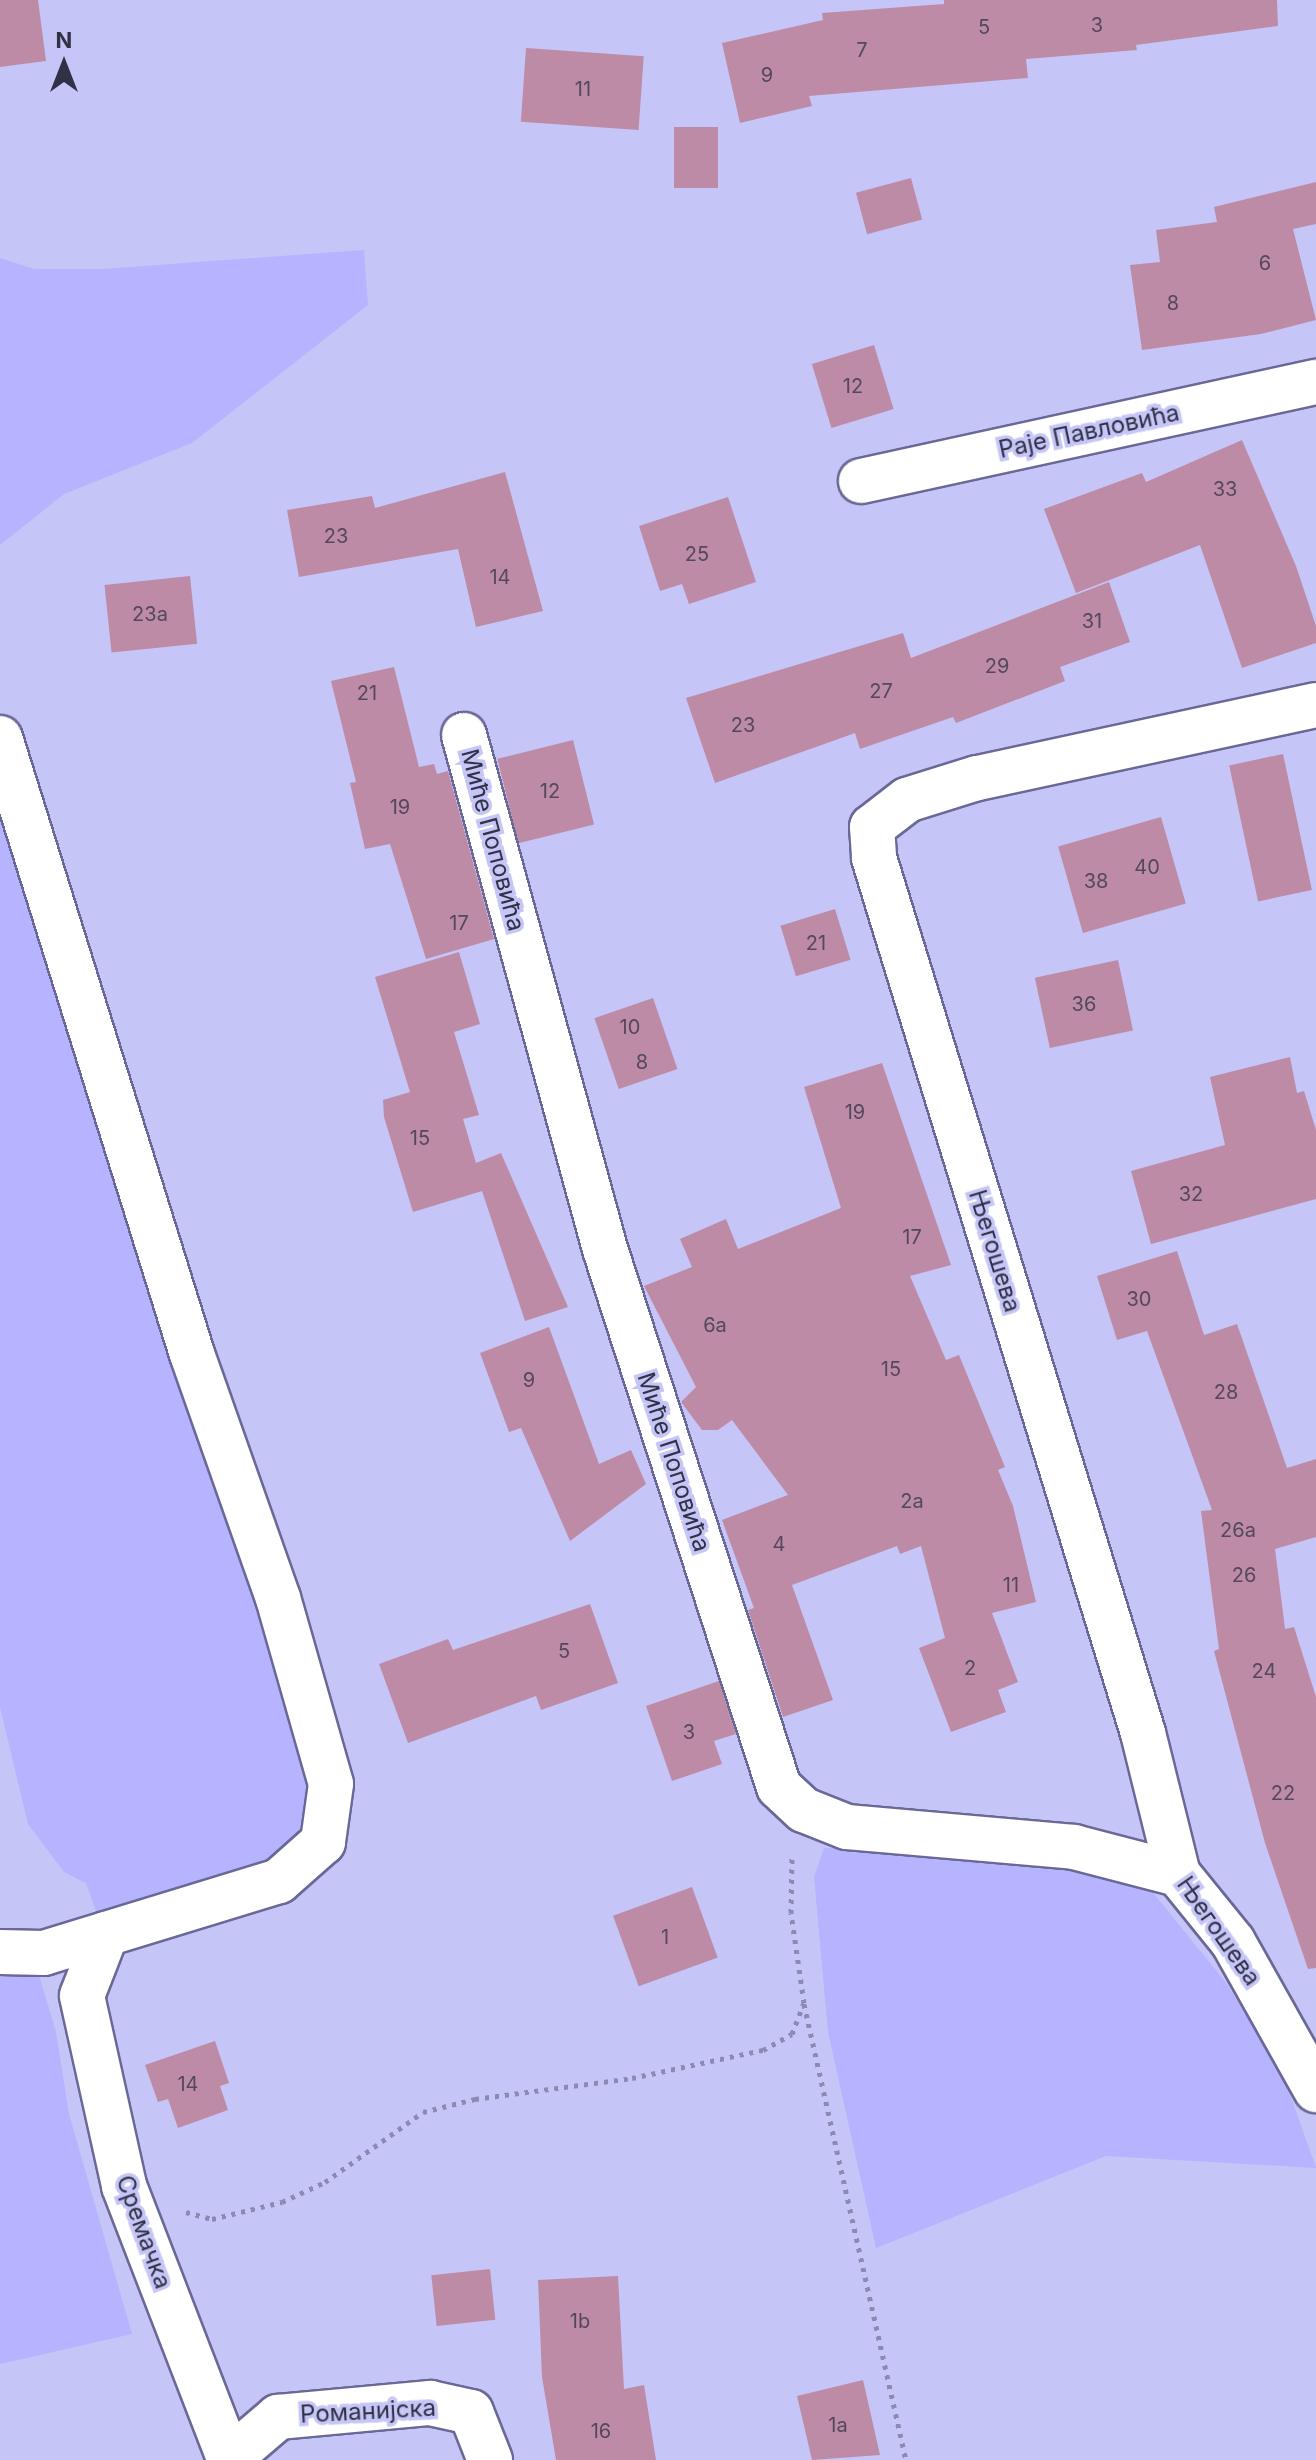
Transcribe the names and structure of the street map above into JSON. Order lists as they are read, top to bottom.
{
  "streets": {
    "street": [
      "Раје Павловића",
      "Миће Поповића",
      "Његошева",
      "Сремачка",
      "Романијска"
    ]
  },
  "crossings": [
    ["Миће Поповића", "Његошева"],
    ["Сремачка", "Романијска"]
  ],
  "house_numbers": [
    "3",
    "5",
    "7",
    "9",
    "11",
    "6",
    "8",
    "12",
    "33",
    "23",
    "25",
    "14",
    "23a",
    "31",
    "29",
    "27",
    "21",
    "23",
    "12",
    "19",
    "40",
    "38",
    "17",
    "21",
    "36",
    "10",
    "8",
    "19",
    "15",
    "32",
    "17",
    "30",
    "6a",
    "15",
    "9",
    "28",
    "2a",
    "26a",
    "4",
    "26",
    "11",
    "5",
    "2",
    "24",
    "3",
    "22",
    "1",
    "14",
    "1b",
    "1a",
    "16"
  ],
  "north": "top"
}
